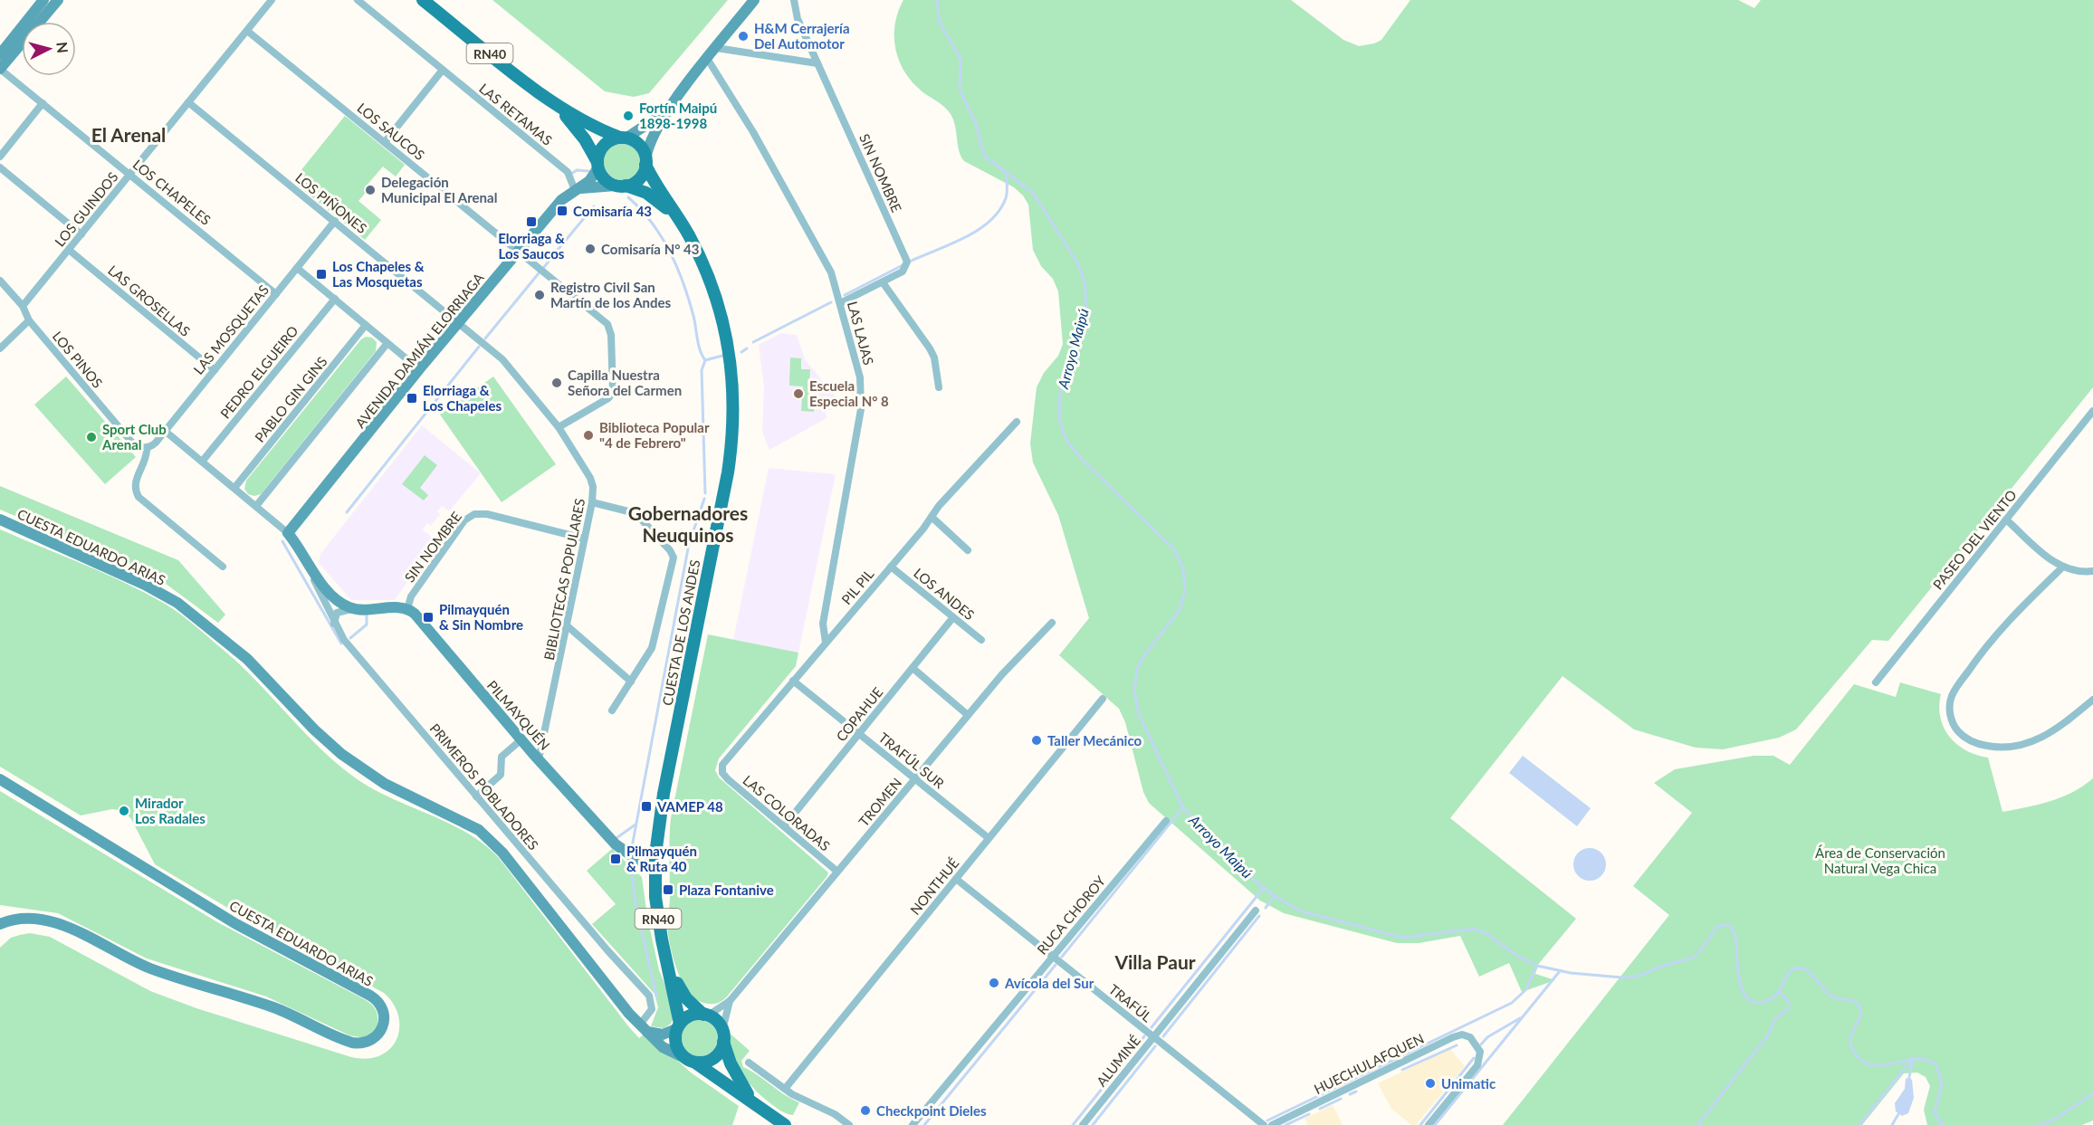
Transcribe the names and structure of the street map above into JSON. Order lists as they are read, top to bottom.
{
  "streets": {
    "main road": ["RN40", "CUESTA DE LOS ANDES"],
    "street": [
      "LAS RETAMAS",
      "LOS SAUCOS",
      "SIN NOMBRE",
      "LOS CHAPELES",
      "LOS PIÑONES",
      "LOS GUINDOS",
      "LAS GROSELLAS",
      "LAS MOSQUETAS",
      "LAS LAJAS",
      "AVENIDA DAMIÁN ELORRIAGA",
      "LOS PINOS",
      "PEDRO ELGUEIRO",
      "PABLO GIN GINS",
      "PASEO DEL VIENTO",
      "CUESTA EDUARDO ARIAS",
      "BIBLIOTECAS POPULARES",
      "PIL PIL",
      "LOS ANDES",
      "COPAHUE",
      "PILMAYQUÉN",
      "TRAFÚL SUR",
      "PRIMEROS POBLADORES",
      "TROMEN",
      "LAS COLORADAS",
      "NONTHUÉ",
      "RUCA CHOROY",
      "TRAFÚL",
      "ALUMINÉ",
      "HUECHULAFQUEN"
    ]
  },
  "crossings": [
    ["RN40", "AVENIDA DAMIÁN ELORRIAGA"],
    ["RN40", "CUESTA EDUARDO ARIAS"],
    ["RN40", "CUESTA DE LOS ANDES"],
    ["RN40", "TROMEN"],
    ["LAS RETAMAS", "AVENIDA DAMIÁN ELORRIAGA"],
    ["LOS SAUCOS", "LOS GUINDOS"],
    ["LOS SAUCOS", "AVENIDA DAMIÁN ELORRIAGA"],
    ["LOS SAUCOS", "BIBLIOTECAS POPULARES"],
    ["SIN NOMBRE", "LAS LAJAS"],
    ["SIN NOMBRE", "BIBLIOTECAS POPULARES"],
    ["SIN NOMBRE", "PILMAYQUÉN"],
    ["LOS CHAPELES", "LOS GUINDOS"],
    ["LOS CHAPELES", "LAS MOSQUETAS"],
    ["LOS PIÑONES", "LOS GUINDOS"],
    ["LOS PIÑONES", "LAS MOSQUETAS"],
    ["LOS PIÑONES", "AVENIDA DAMIÁN ELORRIAGA"],
    ["LOS PIÑONES", "BIBLIOTECAS POPULARES"],
    ["LOS GUINDOS", "LAS GROSELLAS"],
    ["LOS GUINDOS", "LOS PINOS"],
    ["LAS GROSELLAS", "LAS MOSQUETAS"],
    ["LAS MOSQUETAS", "LOS PINOS"],
    ["LAS LAJAS", "PIL PIL"],
    ["AVENIDA DAMIÁN ELORRIAGA", "BIBLIOTECAS POPULARES"],
    ["AVENIDA DAMIÁN ELORRIAGA", "CUESTA DE LOS ANDES"],
    ["CUESTA EDUARDO ARIAS", "CUESTA DE LOS ANDES"],
    ["CUESTA EDUARDO ARIAS", "PRIMEROS POBLADORES"],
    ["CUESTA EDUARDO ARIAS", "TROMEN"],
    ["BIBLIOTECAS POPULARES", "PILMAYQUÉN"],
    ["PIL PIL", "LOS ANDES"],
    ["PIL PIL", "TRAFÚL SUR"],
    ["PIL PIL", "LAS COLORADAS"],
    ["LOS ANDES", "COPAHUE"],
    ["CUESTA DE LOS ANDES", "PILMAYQUÉN"],
    ["CUESTA DE LOS ANDES", "TROMEN"],
    ["COPAHUE", "TRAFÚL SUR"],
    ["COPAHUE", "LAS COLORADAS"],
    ["TRAFÚL SUR", "TROMEN"],
    ["TRAFÚL SUR", "NONTHUÉ"],
    ["TROMEN", "LAS COLORADAS"],
    ["NONTHUÉ", "TRAFÚL"],
    ["RUCA CHOROY", "TRAFÚL"],
    ["TRAFÚL", "ALUMINÉ"]
  ],
  "districts": ["El Arenal", "Gobernadores Neuquinos", "Villa Paur"],
  "water": ["Arroyo Maipú"],
  "parks": ["Área de Conservación Natural Vega Chica"],
  "places": {
    "other": [
      "H&M Cerrajería Del Automotor",
      "Fortín Maipú 1898-1998",
      "Delegación Municipal El Arenal",
      "Comisaría N° 43",
      "Registro Civil San Martín de los Andes",
      "Capilla Nuestra Señora del Carmen",
      "Escuela Especial N° 8",
      "Biblioteca Popular \"4 de Febrero\"",
      "Sport Club Arenal",
      "Taller Mecánico",
      "Mirador Los Radales",
      "Avícola del Sur",
      "Unimatic",
      "Checkpoint Dieles"
    ],
    "transit": [
      "Comisaría 43",
      "Elorriaga & Los Saucos",
      "Los Chapeles & Las Mosquetas",
      "Elorriaga & Los Chapeles",
      "Pilmayquén & Sin Nombre",
      "VAMEP 48",
      "Pilmayquén & Ruta 40",
      "Plaza Fontanive"
    ]
  },
  "north": "right"
}
